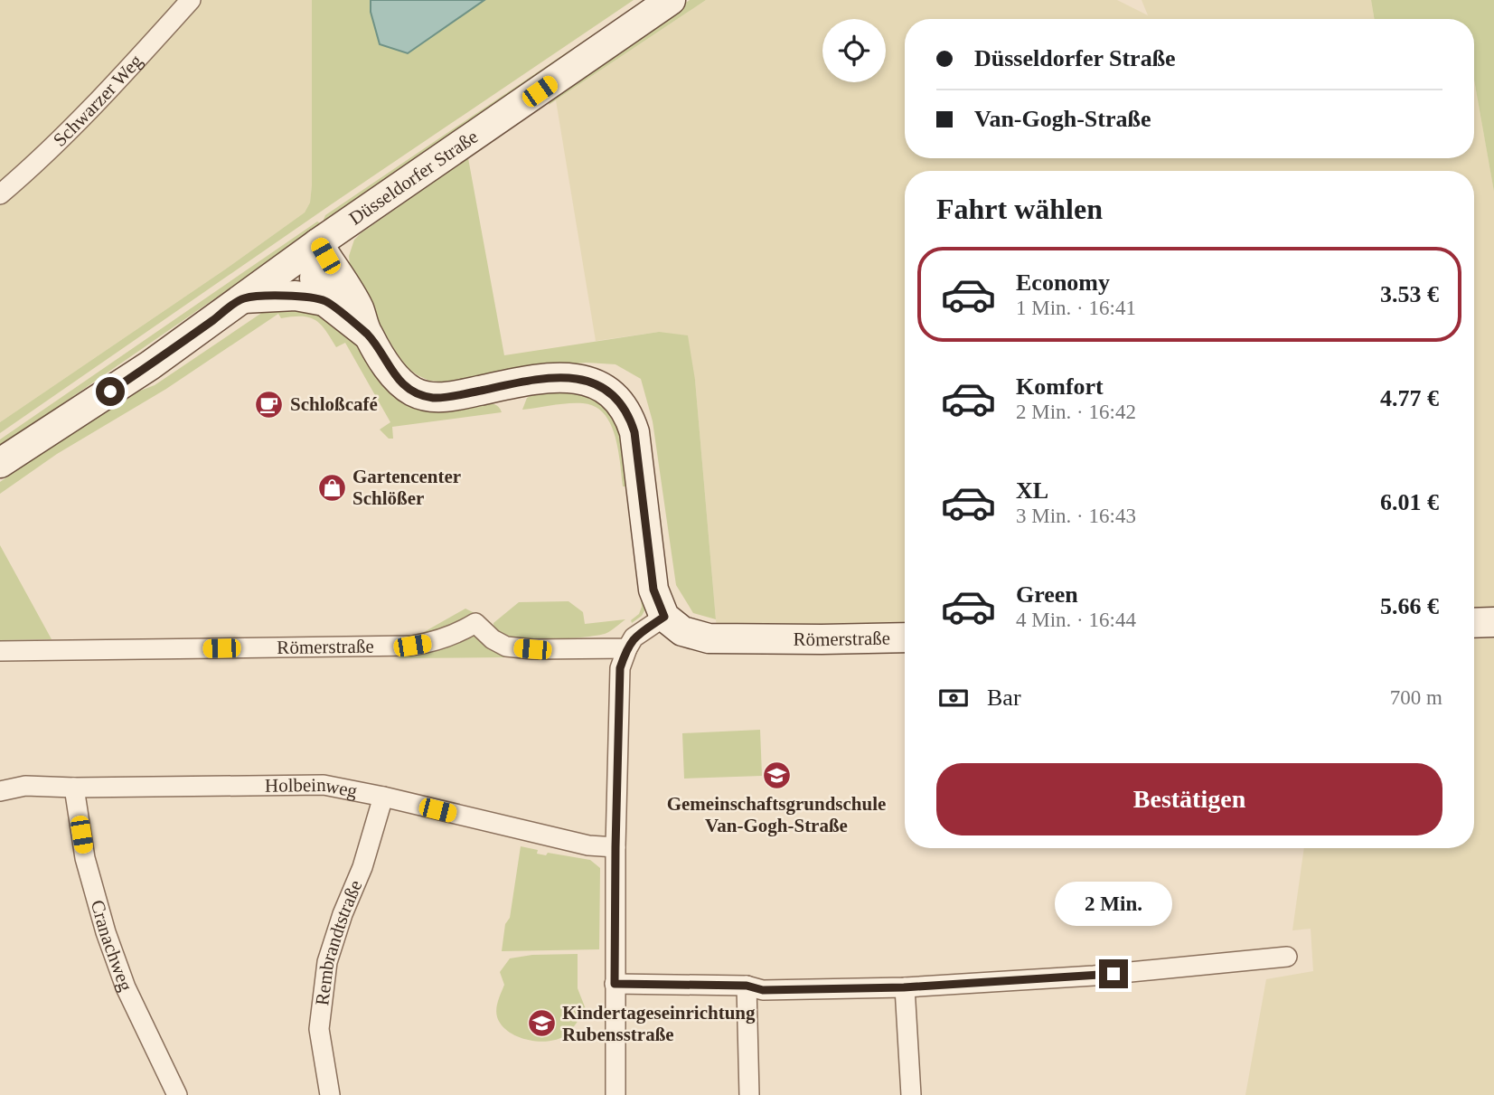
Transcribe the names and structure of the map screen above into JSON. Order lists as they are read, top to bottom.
{
  "streets": {
    "street": [
      "Schwarzer Weg",
      "Düsseldorfer Straße",
      "Römerstraße",
      "Holbeinweg",
      "Rembrandtstraße",
      "Cranachweg"
    ]
  },
  "crossings": [
    ["Holbeinweg", "Rembrandtstraße"],
    ["Holbeinweg", "Cranachweg"]
  ],
  "places": {
    "cafe": ["Schloßcafé"],
    "shop": ["Gartencenter Schlößer"],
    "school or university": ["Gemeinschaftsgrundschule Van-Gogh-Straße", "Kindertageseinrichtung Rubensstraße"]
  },
  "page": {
    "banner": ["Düsseldorfer Straße", "Van-Gogh-Straße"],
    "heading": "Fahrt wählen",
    "list": [
      {
        "name": "Economy",
        "note": "1 Min. · 16:41",
        "value": "3.53 €"
      },
      {
        "name": "Komfort",
        "note": "2 Min. · 16:42",
        "value": "4.77 €"
      },
      {
        "name": "XL",
        "note": "3 Min. · 16:43",
        "value": "6.01 €"
      },
      {
        "name": "Green",
        "note": "4 Min. · 16:44",
        "value": "5.66 €"
      }
    ],
    "pay": ["Bar", "700 m"],
    "buttons": "Bestätigen",
    "bubble": "2 Min."
  }
}
